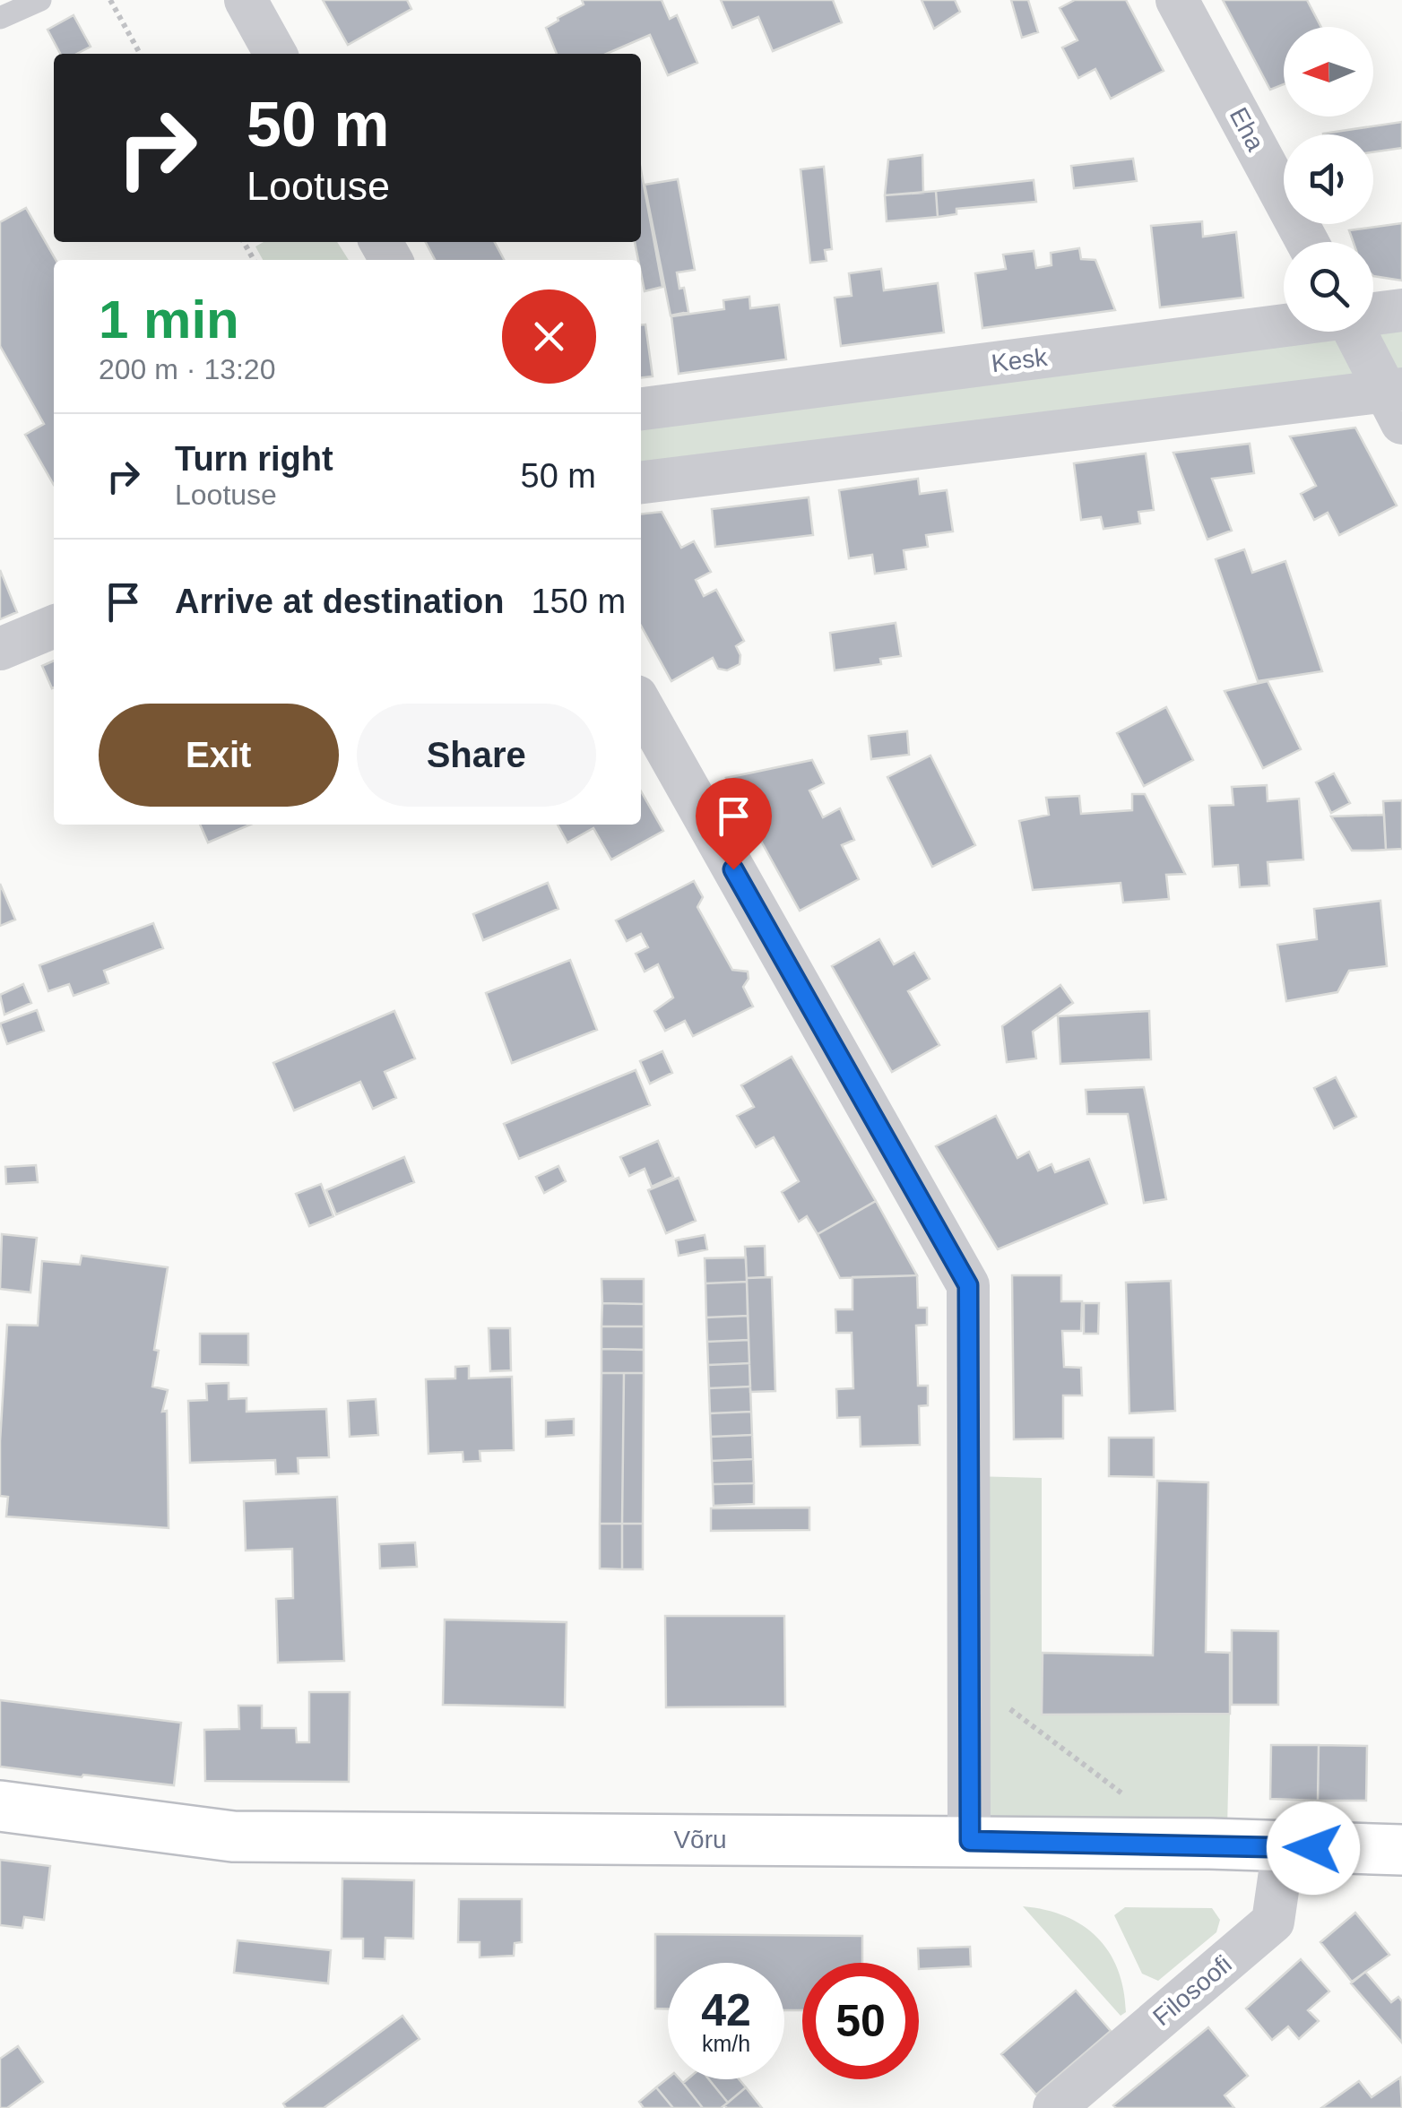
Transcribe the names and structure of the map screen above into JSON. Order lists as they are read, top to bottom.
{
  "streets": {
    "main road": ["Võru"],
    "street": ["Eha", "Kesk", "Filosoofi"]
  },
  "crossings": [
    ["Võru", "Filosoofi"]
  ],
  "north": "left",
  "page": {
    "turn": ["50 m", "Lootuse"],
    "heading": ["1 min", "200 m · 13:20"],
    "list": [
      {
        "name": "Turn right",
        "note": "Lootuse",
        "value": "50 m"
      },
      {
        "name": "Arrive at destination",
        "value": "150 m"
      }
    ],
    "buttons": ["Exit", "Share"],
    "speed": "42 km/h",
    "limit": "50"
  }
}
